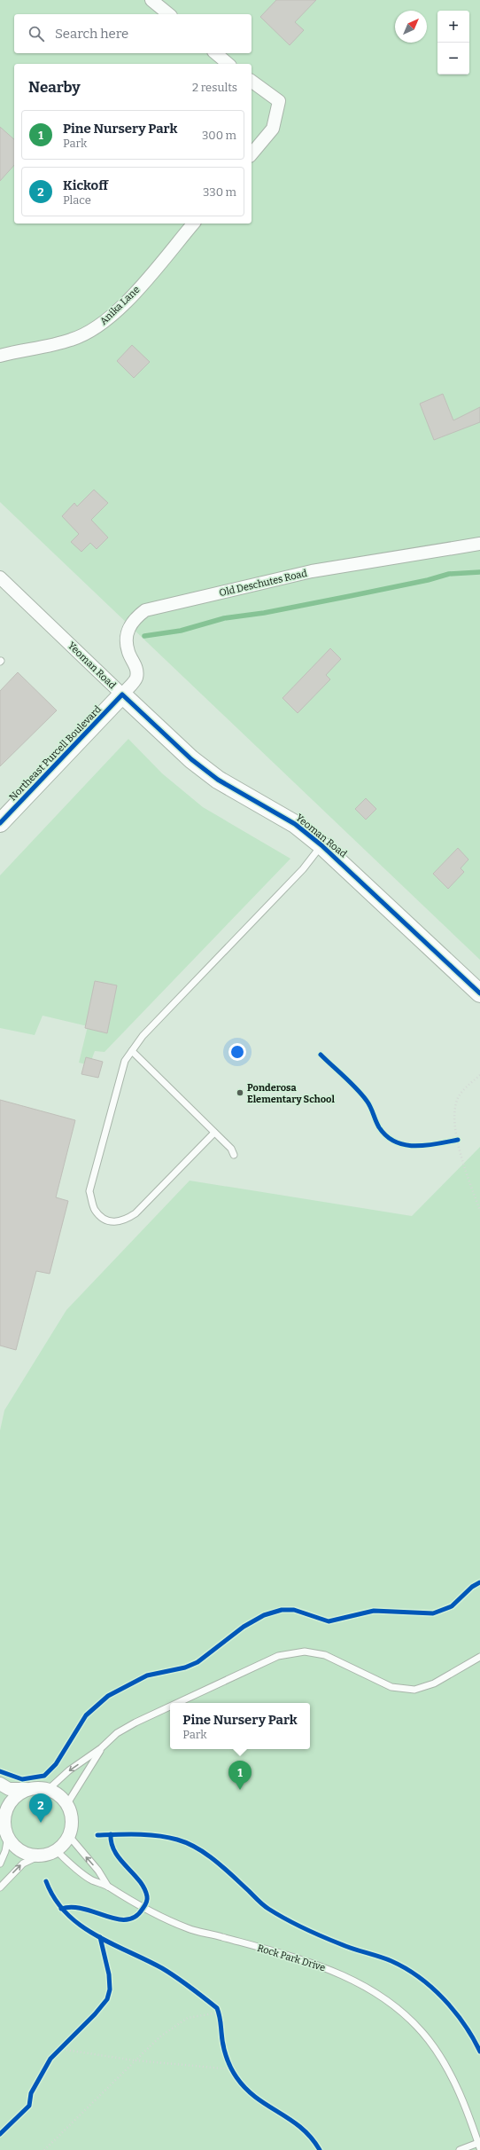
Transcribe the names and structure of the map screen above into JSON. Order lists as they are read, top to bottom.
{
  "streets": {
    "street": [
      "Anika Lane",
      "Old Deschutes Road",
      "Yeoman Road",
      "Northeast Purcell Boulevard"
    ],
    "lane": ["Rock Park Drive"]
  },
  "crossings": [
    ["Old Deschutes Road", "Yeoman Road"],
    ["Old Deschutes Road", "Northeast Purcell Boulevard"],
    ["Yeoman Road", "Northeast Purcell Boulevard"]
  ],
  "places": ["Ponderosa Elementary School"],
  "north": "top right",
  "page": {
    "map_buttons": ["+", "−"],
    "search": "Search here",
    "heading": ["Nearby", "2 results"],
    "list": [
      {
        "mark": "1",
        "name": "Pine Nursery Park",
        "note": "Park",
        "value": "300 m"
      },
      {
        "mark": "2",
        "name": "Kickoff",
        "note": "Place",
        "value": "330 m"
      }
    ],
    "popup": ["Pine Nursery Park", "Park"],
    "pins": ["1", "2"]
  }
}
